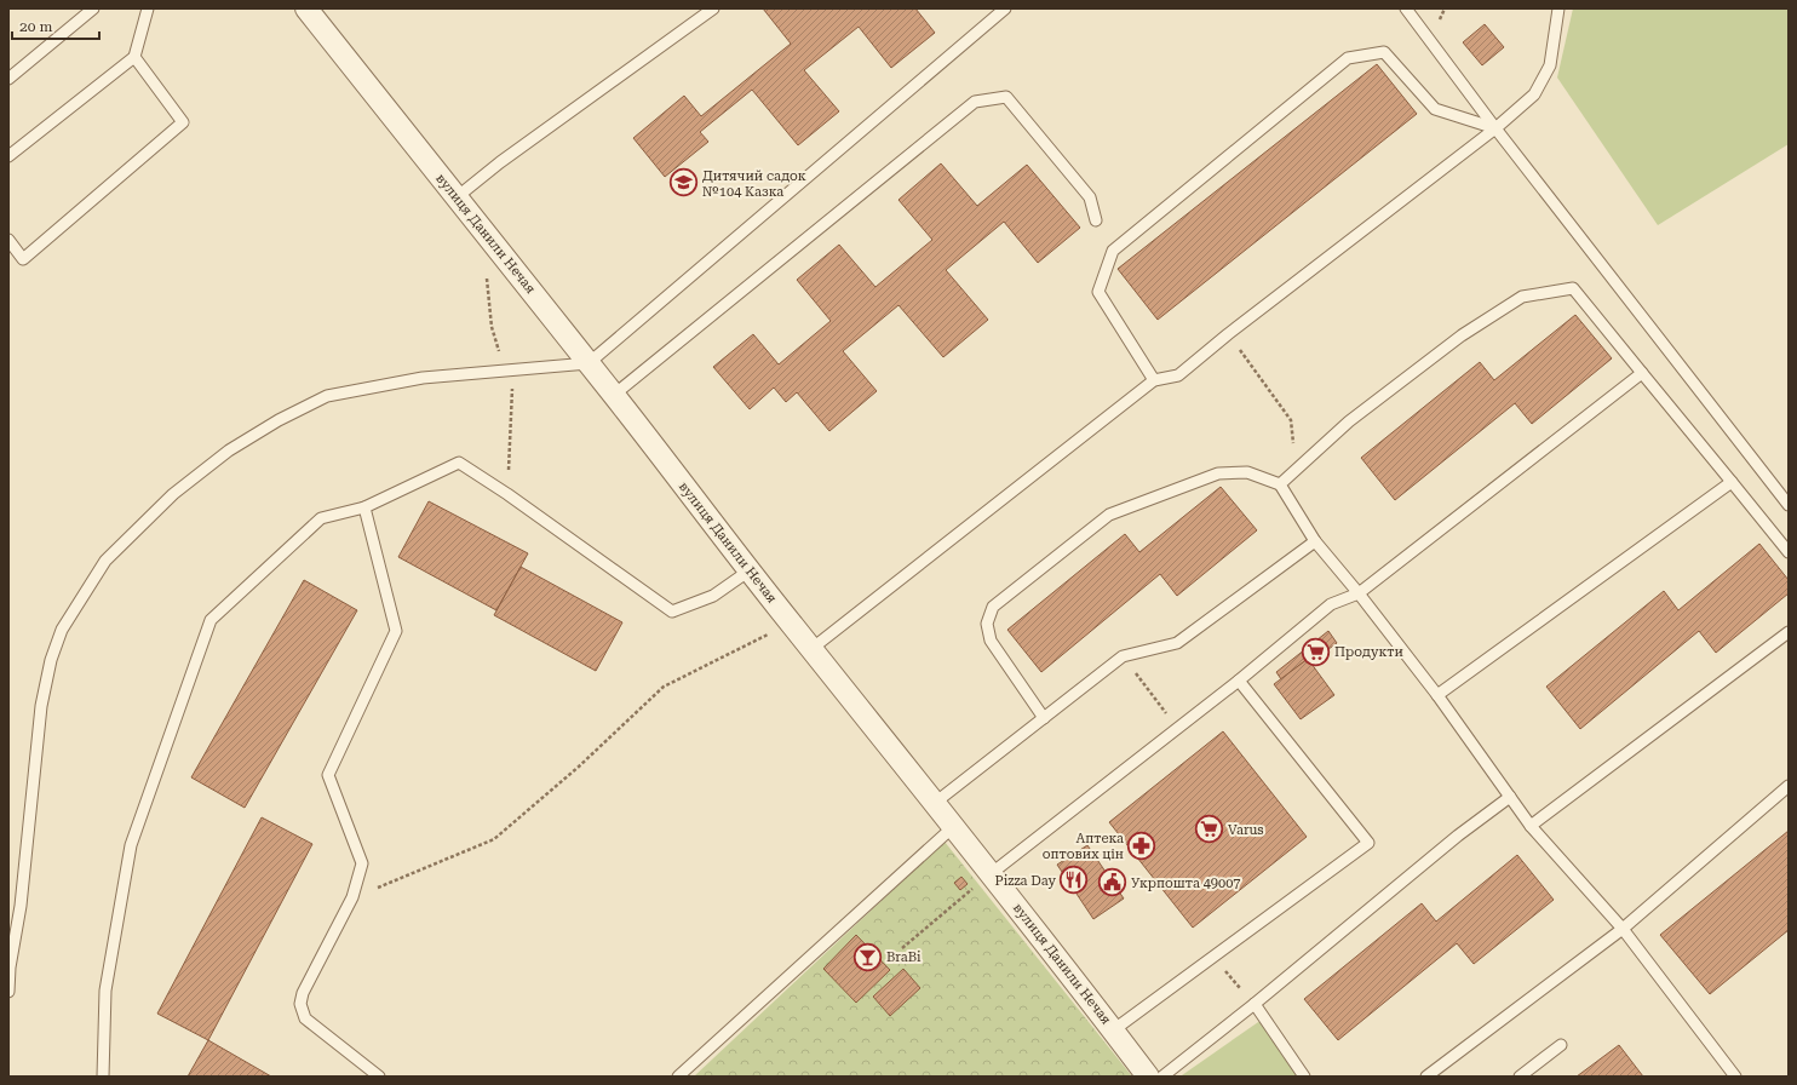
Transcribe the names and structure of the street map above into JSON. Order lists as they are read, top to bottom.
{
  "streets": {
    "street": ["вулиця Данили Нечая"]
  },
  "places": {
    "school or university": ["Дитячий садок №104 Казка"],
    "supermarket": ["Продукти", "Varus"],
    "pharmacy": ["Аптека оптових цін"],
    "restaurant": ["Pizza Day"],
    "public building": ["Укрпошта 49007"],
    "bar": ["BraBi"]
  },
  "scale_bar": "20 m"
}
